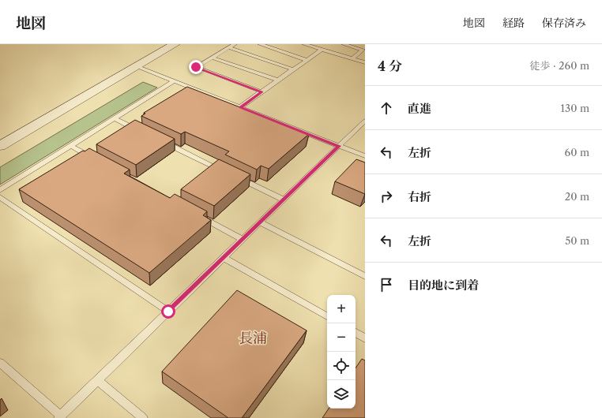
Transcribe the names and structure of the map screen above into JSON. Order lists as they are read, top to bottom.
{
  "districts": ["長浦"],
  "page": {
    "header": "地図",
    "nav": ["地図", "経路", "保存済み"],
    "heading": ["4 分", "徒歩 · 260 m"],
    "list": [
      ["直進", "130 m"],
      ["左折", "60 m"],
      ["右折", "20 m"],
      ["左折", "50 m"],
      "目的地に到着"
    ],
    "map_buttons": ["+", "−"]
  }
}
